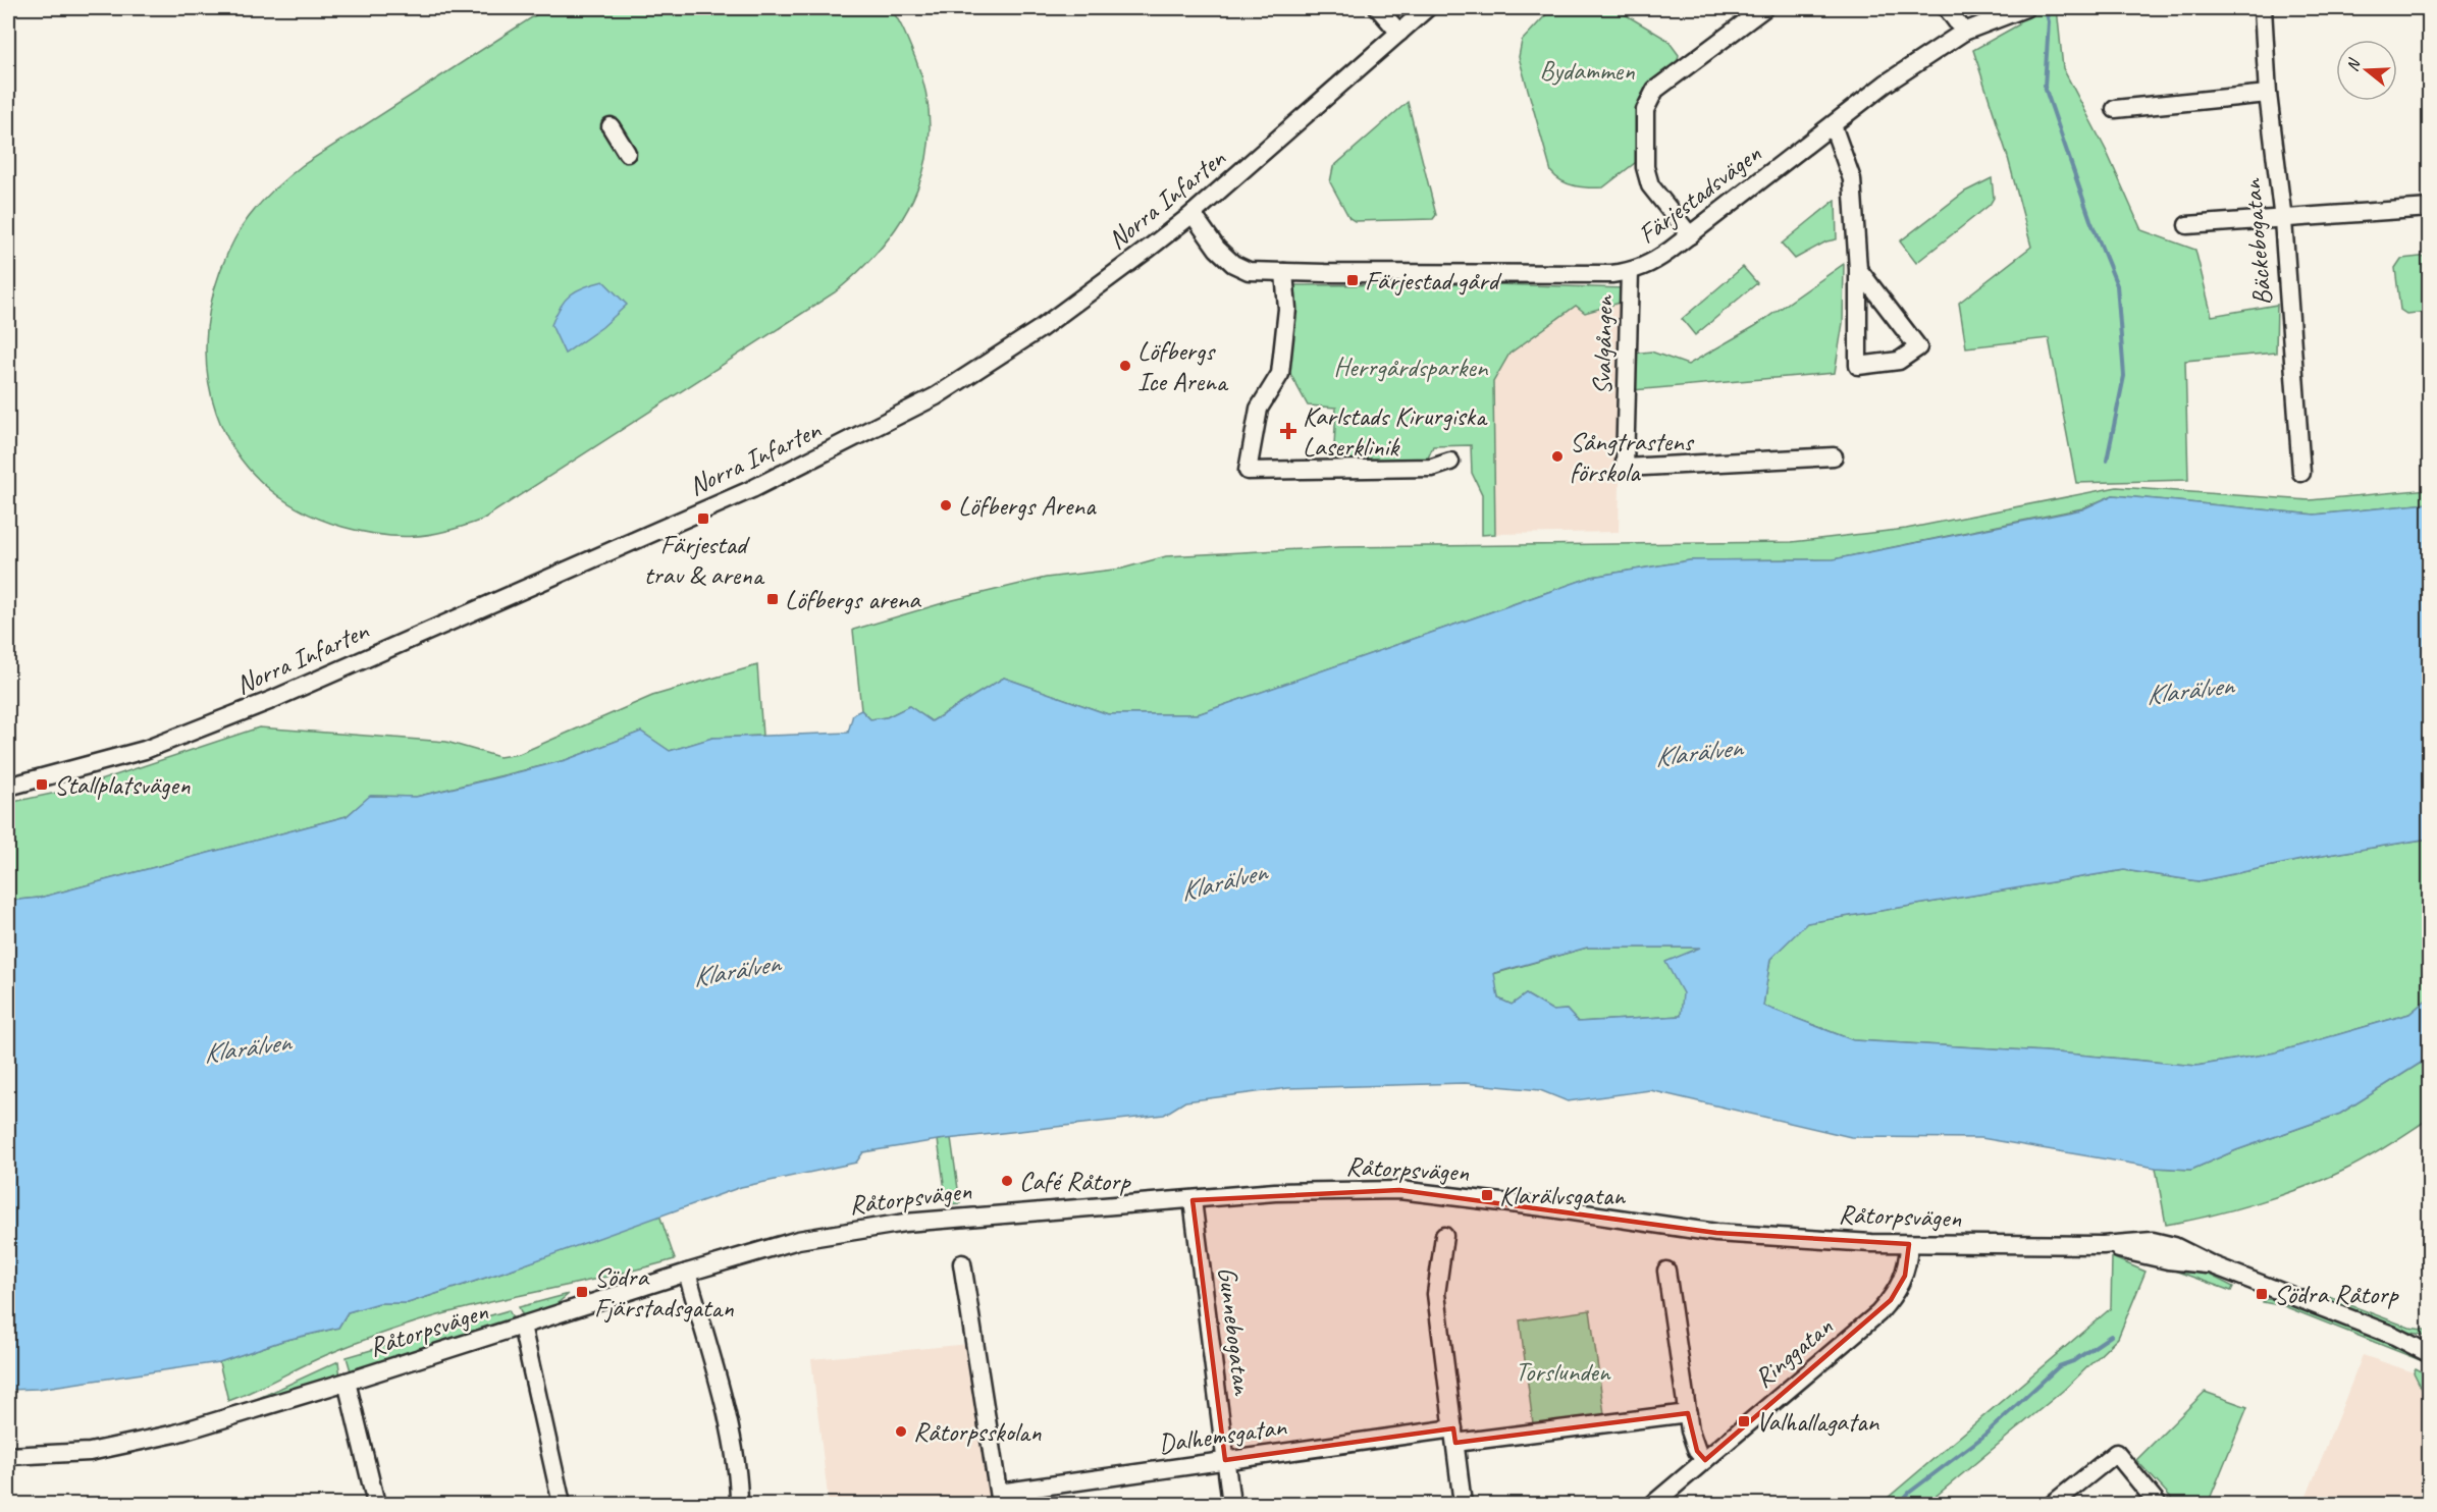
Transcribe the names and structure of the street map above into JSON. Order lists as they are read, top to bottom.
{
  "streets": {
    "street": [
      "Färjestadsvägen",
      "Norra Infarten",
      "Bäckebogatan",
      "Svalgången",
      "Råtorpsvägen",
      "Gunnebogatan",
      "Ringgatan",
      "Dalhemsgatan"
    ]
  },
  "crossings": [
    ["Färjestadsvägen", "Norra Infarten"],
    ["Färjestadsvägen", "Svalgången"],
    ["Råtorpsvägen", "Gunnebogatan"],
    ["Råtorpsvägen", "Ringgatan"],
    ["Gunnebogatan", "Dalhemsgatan"]
  ],
  "water": ["Klarälven"],
  "parks": ["Bydammen", "Herrgårdsparken", "Torslunden"],
  "places": {
    "transit": [
      "Färjestad gård",
      "Färjestad trav & arena",
      "Löfbergs arena",
      "Stallplatsvägen",
      "Klarälvsgatan",
      "Södra Fjärstadsgatan",
      "Södra Råtorp",
      "Valhallagatan"
    ],
    "other": [
      "Löfbergs Ice Arena",
      "Sångtrastens förskola",
      "Löfbergs Arena",
      "Café Råtorp",
      "Råtorpsskolan"
    ],
    "health": ["Karlstads Kirurgiska Laserklinik"]
  },
  "north": "left"
}
